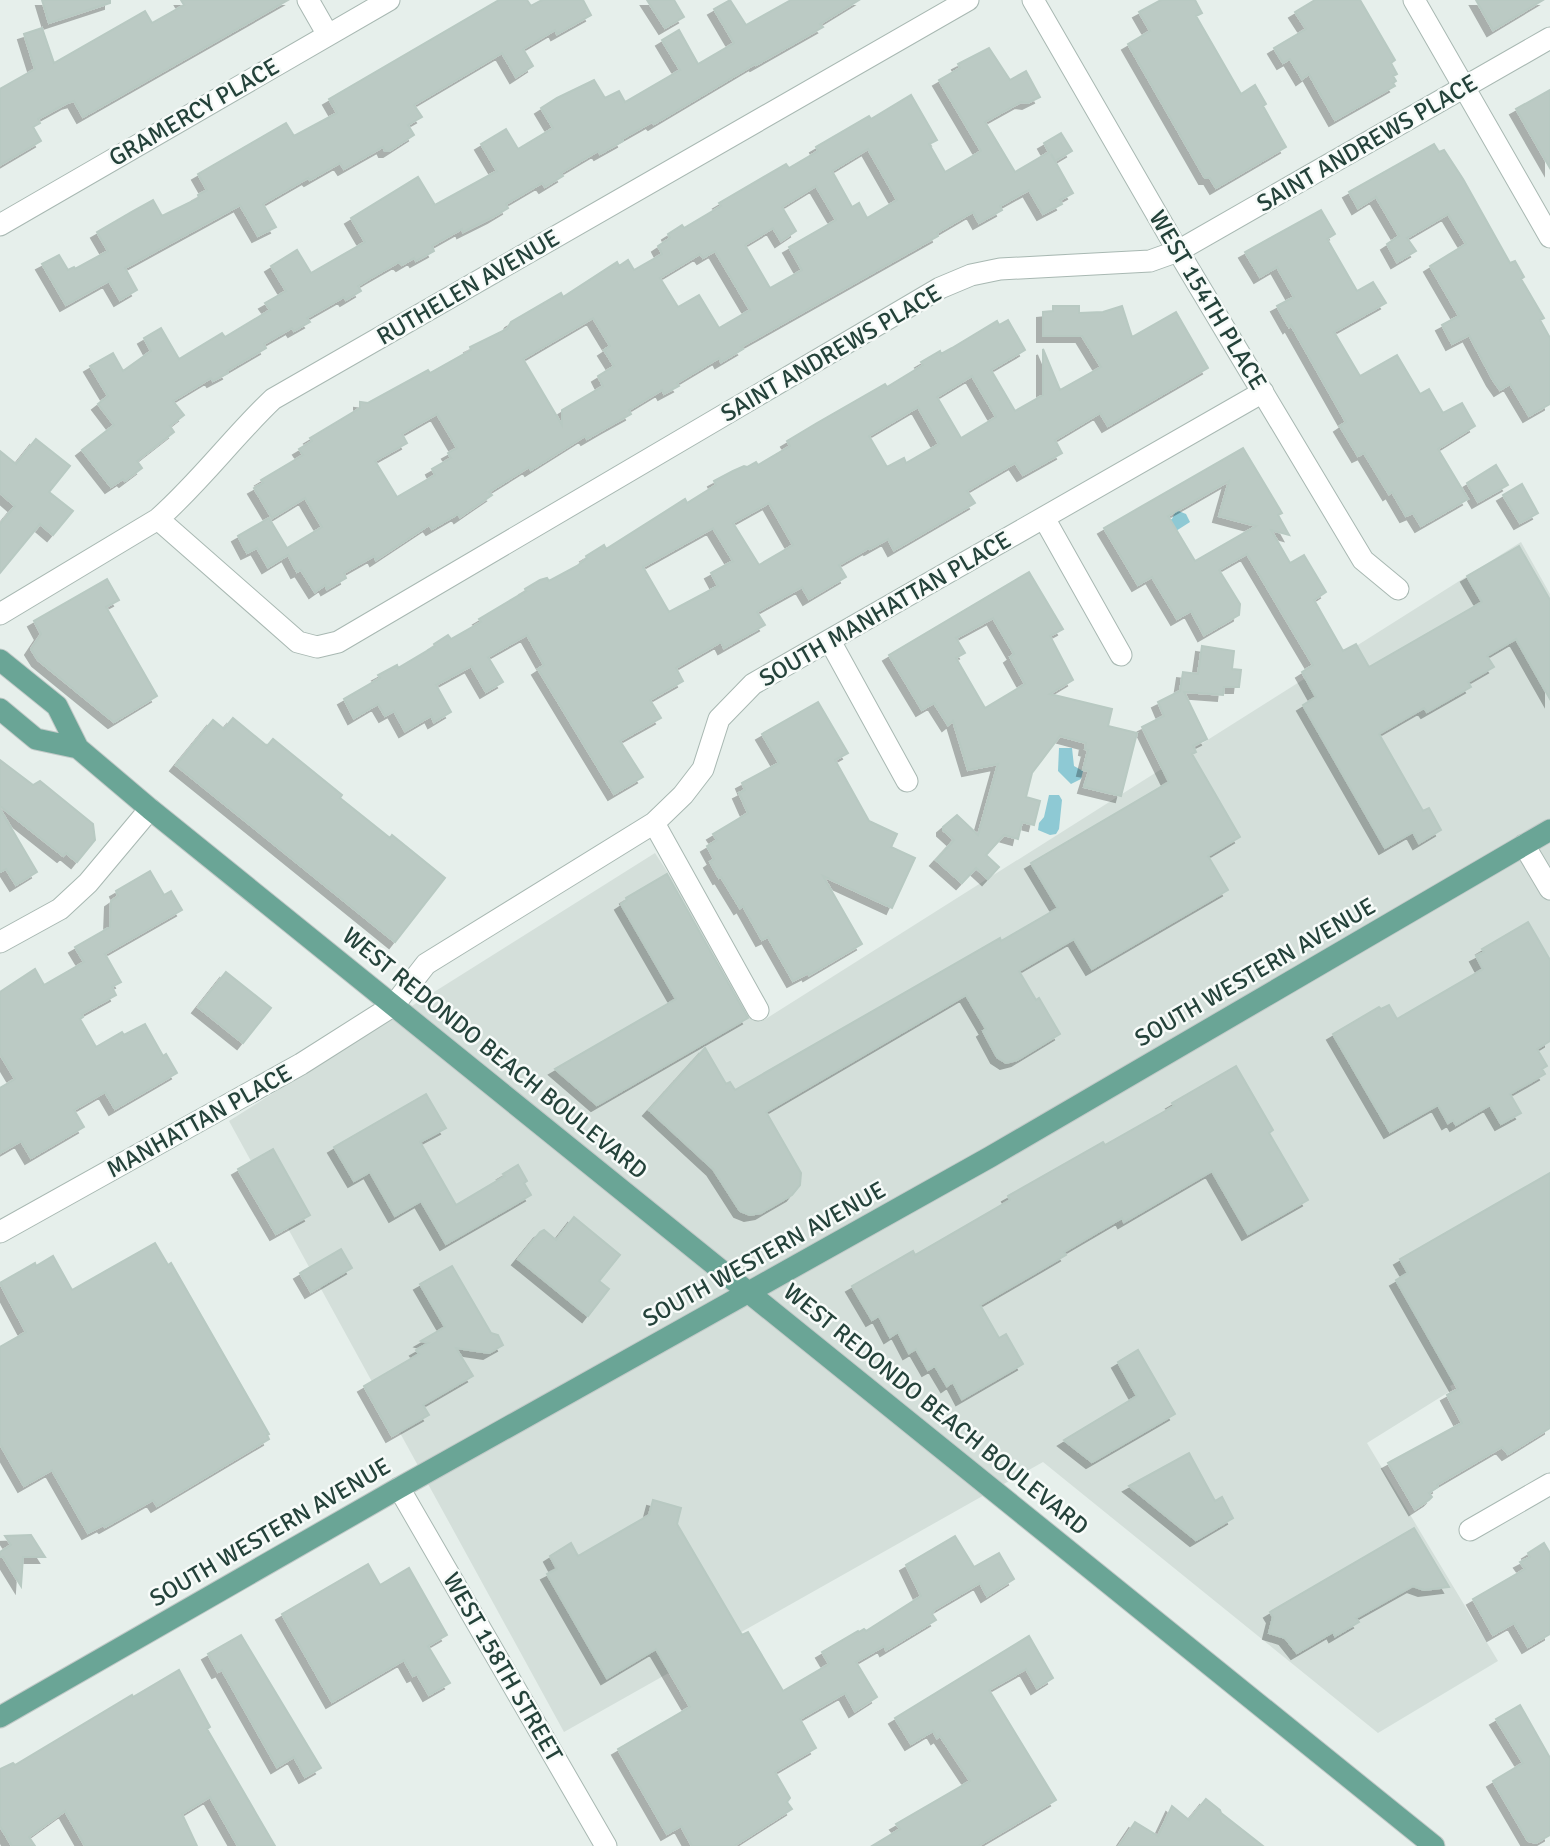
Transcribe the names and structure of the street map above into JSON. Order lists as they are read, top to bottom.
{
  "streets": {
    "main road": ["SOUTH WESTERN AVENUE", "WEST REDONDO BEACH BOULEVARD"],
    "street": [
      "GRAMERCY PLACE",
      "SAINT ANDREWS PLACE",
      "RUTHELEN AVENUE",
      "WEST 154TH PLACE",
      "SOUTH MANHATTAN PLACE",
      "MANHATTAN PLACE",
      "WEST 158TH STREET"
    ]
  },
  "crossings": [
    ["SAINT ANDREWS PLACE", "RUTHELEN AVENUE"],
    ["SAINT ANDREWS PLACE", "WEST 154TH PLACE"],
    ["WEST 154TH PLACE", "SOUTH MANHATTAN PLACE"],
    ["SOUTH MANHATTAN PLACE", "WEST REDONDO BEACH BOULEVARD"],
    ["SOUTH MANHATTAN PLACE", "MANHATTAN PLACE"],
    ["SOUTH WESTERN AVENUE", "WEST REDONDO BEACH BOULEVARD"],
    ["SOUTH WESTERN AVENUE", "WEST 158TH STREET"],
    ["WEST REDONDO BEACH BOULEVARD", "MANHATTAN PLACE"]
  ]
}
